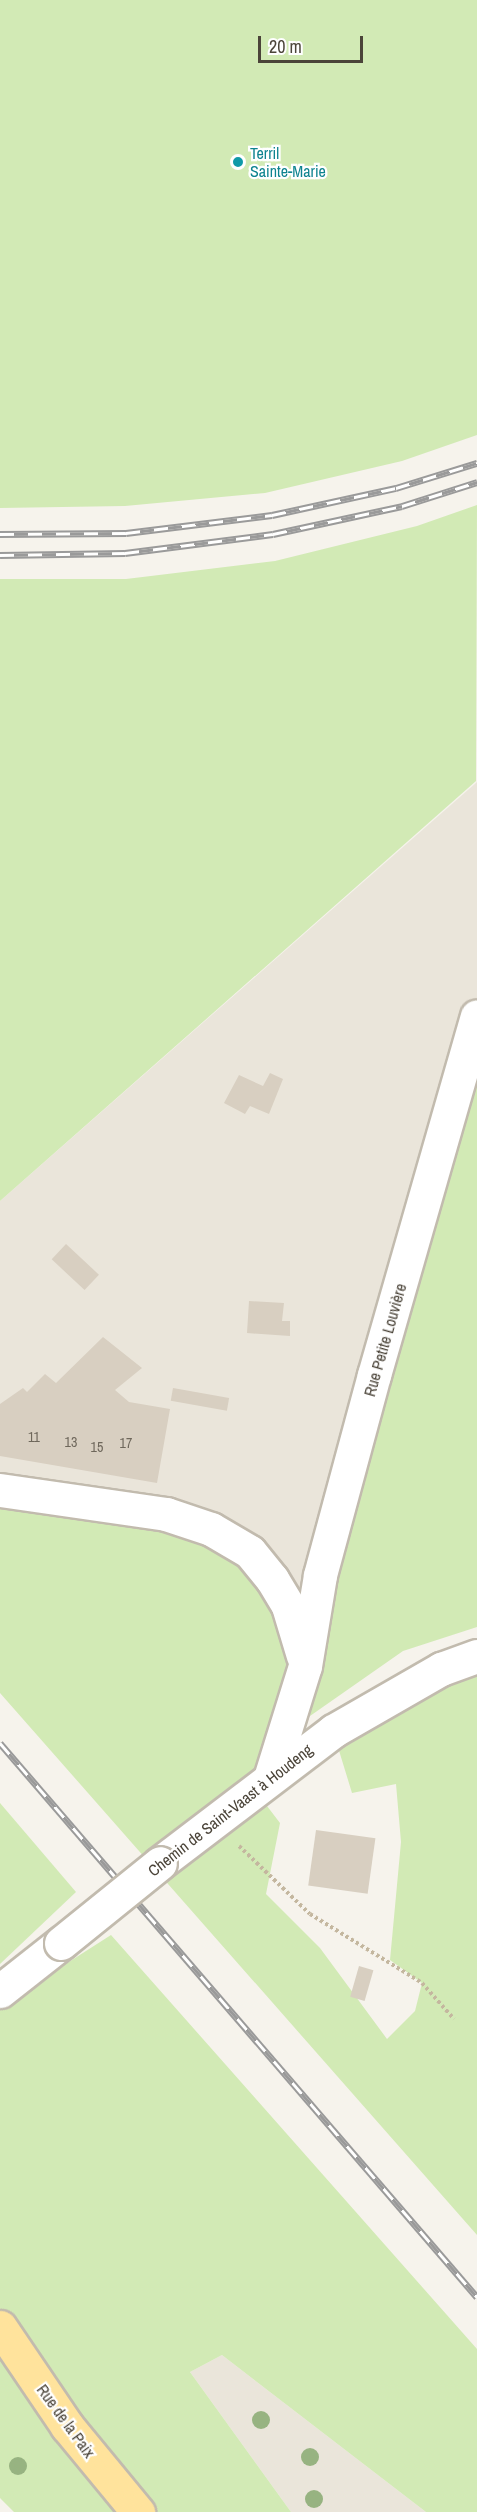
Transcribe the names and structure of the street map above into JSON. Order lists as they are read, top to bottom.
{
  "streets": {
    "main road": ["Rue de la Paix"],
    "street": ["Rue Petite Louvière", "Chemin de Saint-Vaast à Houdeng"]
  },
  "crossings": [
    ["Rue Petite Louvière", "Chemin de Saint-Vaast à Houdeng"]
  ],
  "places": ["Terril Sainte-Marie"],
  "house_numbers": [
    "11",
    "13",
    "17",
    "15"
  ],
  "scale_bar": "20 m"
}
